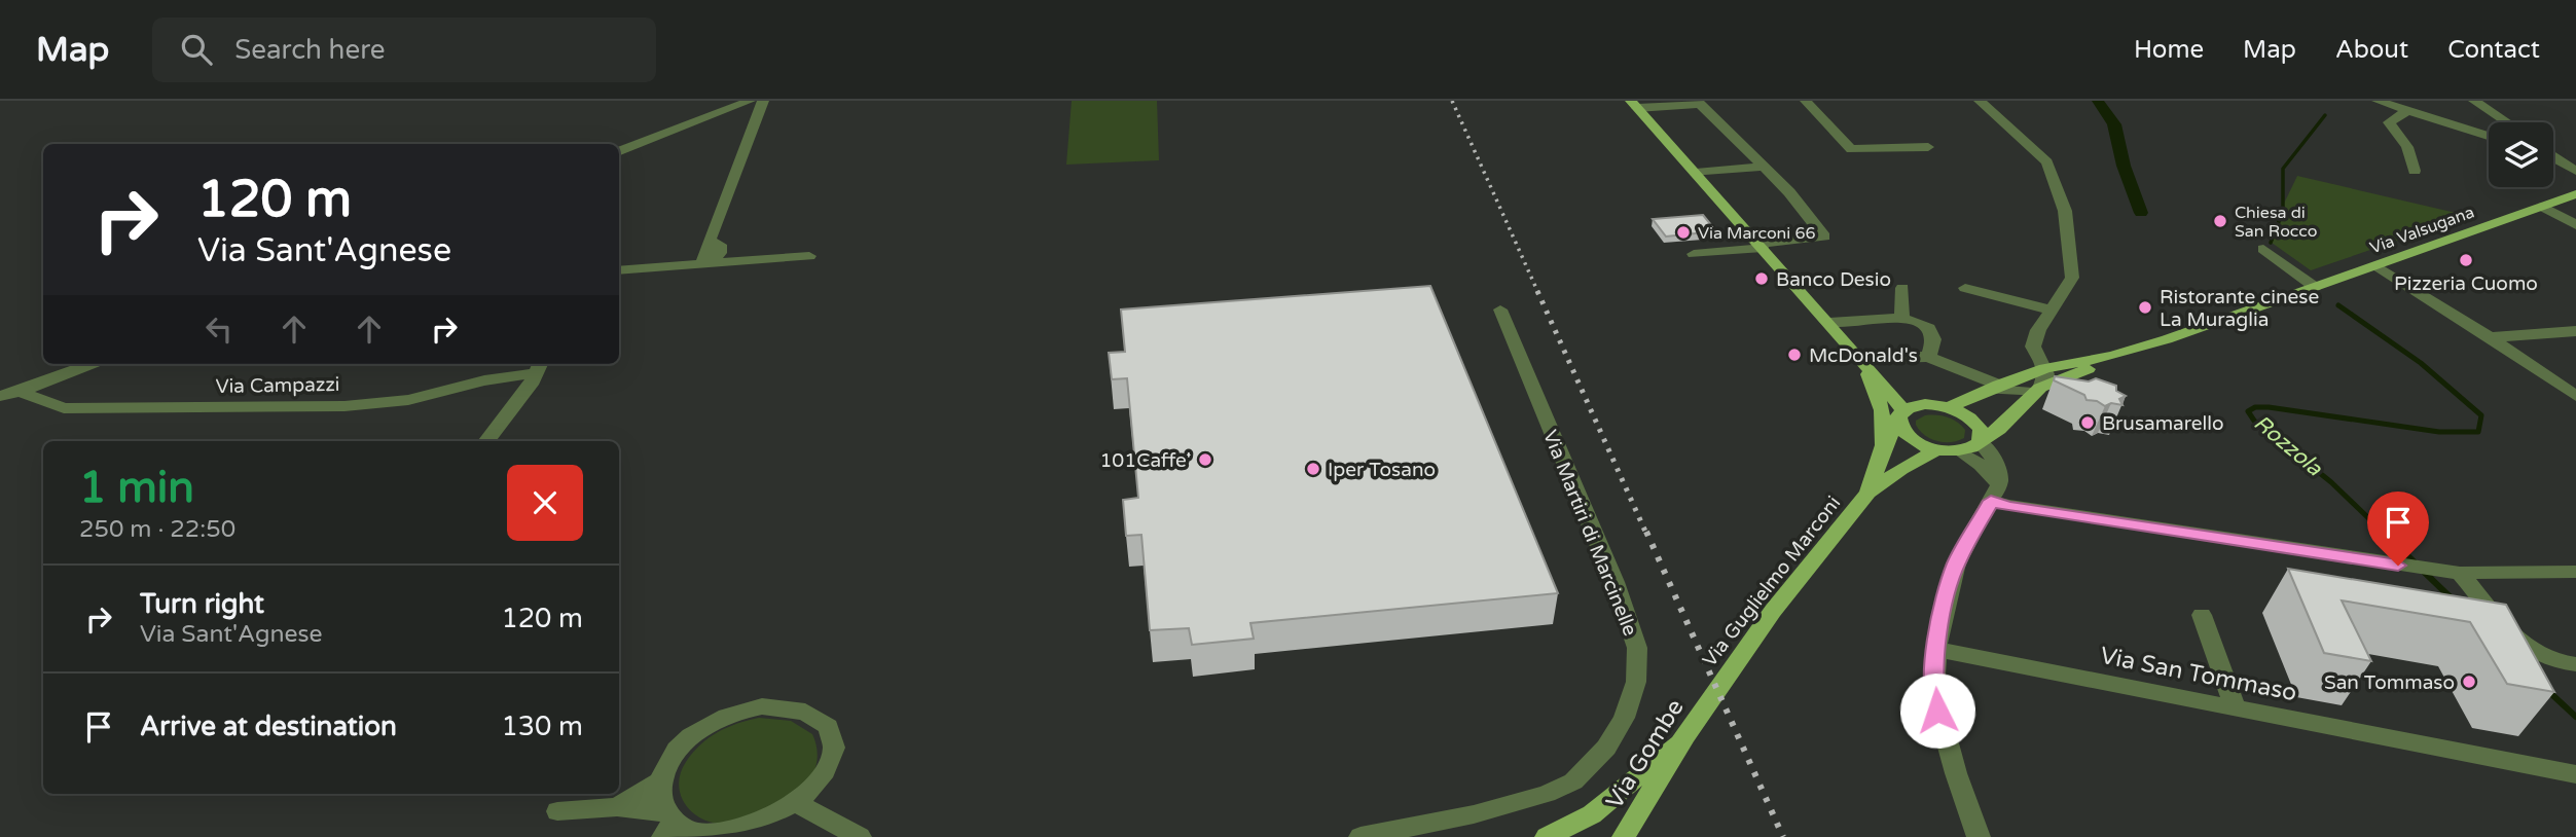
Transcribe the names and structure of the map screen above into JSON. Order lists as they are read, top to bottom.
{
  "streets": {
    "main road": ["Via Valsugana", "Via Guglielmo Marconi", "Via Gombe"],
    "street": ["Via Campazzi", "Via Martiri di Marcinelle", "Via San Tommaso"]
  },
  "crossings": [
    ["Via Valsugana", "Via Guglielmo Marconi"],
    ["Via Guglielmo Marconi", "Via Gombe"]
  ],
  "water": ["Rozzola"],
  "places": [
    "Chiesa di San Rocco",
    "Via Marconi 66",
    "Pizzeria Cuomo",
    "Banco Desio",
    "Ristorante cinese La Muraglia",
    "McDonald's",
    "Brusamarello",
    "101Caffe'",
    "Iper Tosano",
    "San Tommaso"
  ],
  "page": {
    "header": "Map",
    "search": "Search here",
    "nav": [
      "Home",
      "Map",
      "About",
      "Contact"
    ],
    "turn": ["120 m", "Via Sant'Agnese"],
    "heading": ["1 min", "250 m · 22:50"],
    "list": [
      {
        "name": "Turn right",
        "note": "Via Sant'Agnese",
        "value": "120 m"
      },
      {
        "name": "Arrive at destination",
        "value": "130 m"
      }
    ]
  }
}
